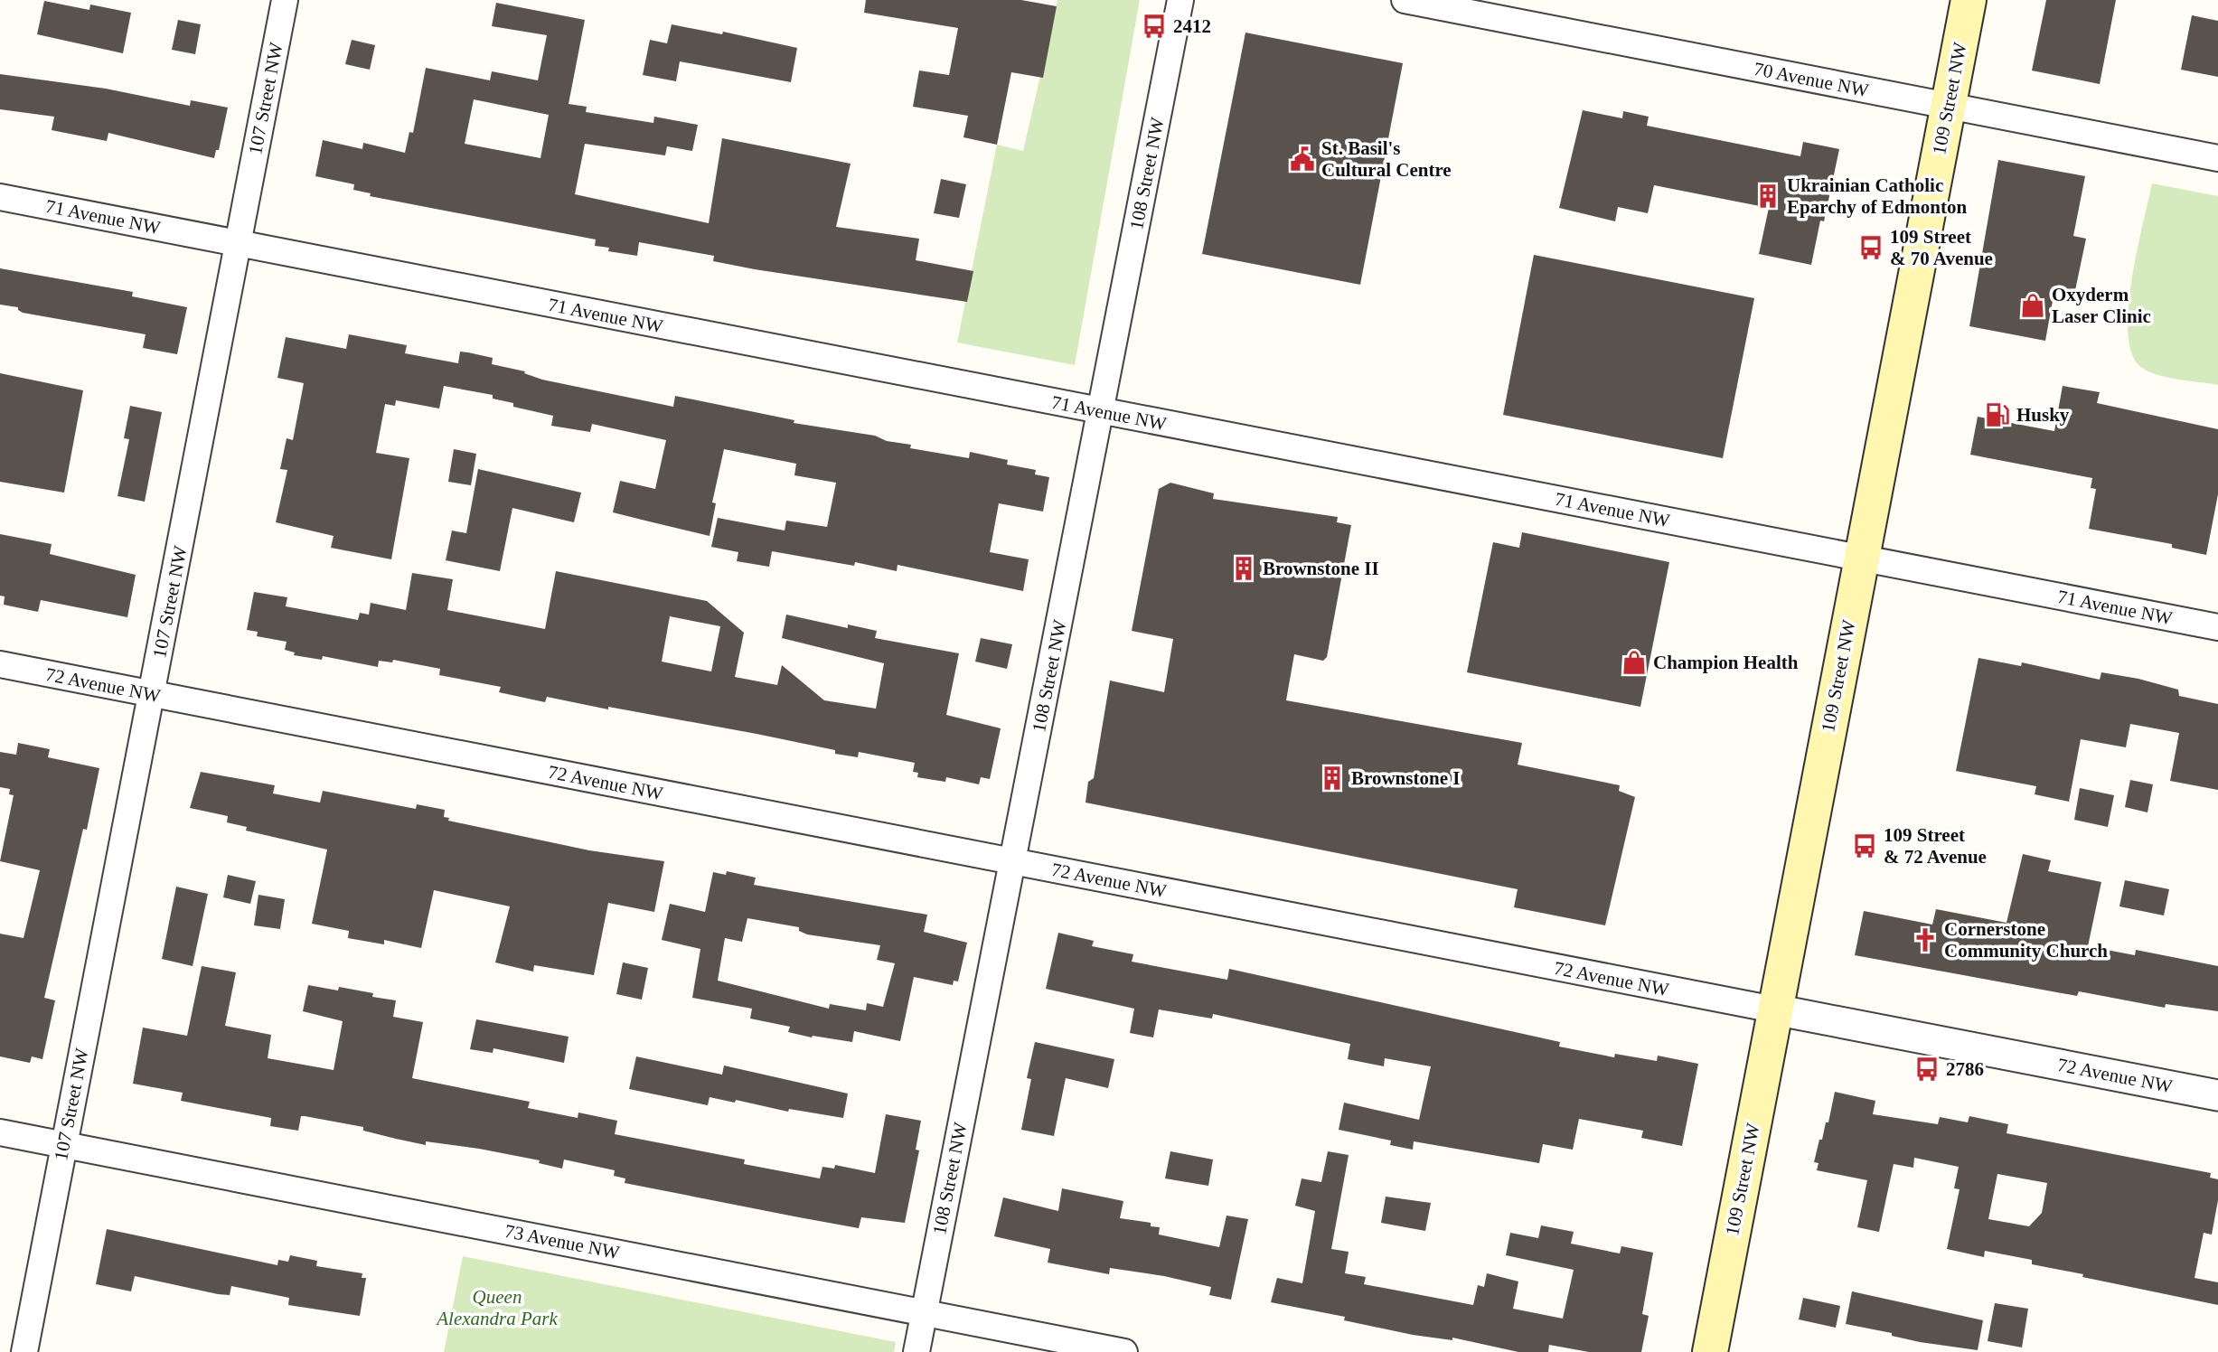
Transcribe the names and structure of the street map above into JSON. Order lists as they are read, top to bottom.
{
  "streets": {
    "main road": ["109 Street NW"],
    "street": [
      "70 Avenue NW",
      "107 Street NW",
      "108 Street NW",
      "71 Avenue NW",
      "72 Avenue NW",
      "73 Avenue NW"
    ]
  },
  "crossings": [
    ["70 Avenue NW", "109 Street NW"],
    ["107 Street NW", "71 Avenue NW"],
    ["107 Street NW", "72 Avenue NW"],
    ["107 Street NW", "73 Avenue NW"],
    ["109 Street NW", "71 Avenue NW"],
    ["109 Street NW", "72 Avenue NW"],
    ["108 Street NW", "71 Avenue NW"],
    ["108 Street NW", "72 Avenue NW"],
    ["108 Street NW", "73 Avenue NW"]
  ],
  "parks": ["Queen Alexandra Park"],
  "places": {
    "bus stop": [
      "2412",
      "109 Street & 70 Avenue",
      "109 Street & 72 Avenue",
      "2786"
    ],
    "public building": ["St. Basil's Cultural Centre"],
    "building": ["Ukrainian Catholic Eparchy of Edmonton", "Brownstone II", "Brownstone I"],
    "shop": ["Oxyderm Laser Clinic", "Champion Health"],
    "fuel station": ["Husky"],
    "church": ["Cornerstone Community Church"]
  }
}
